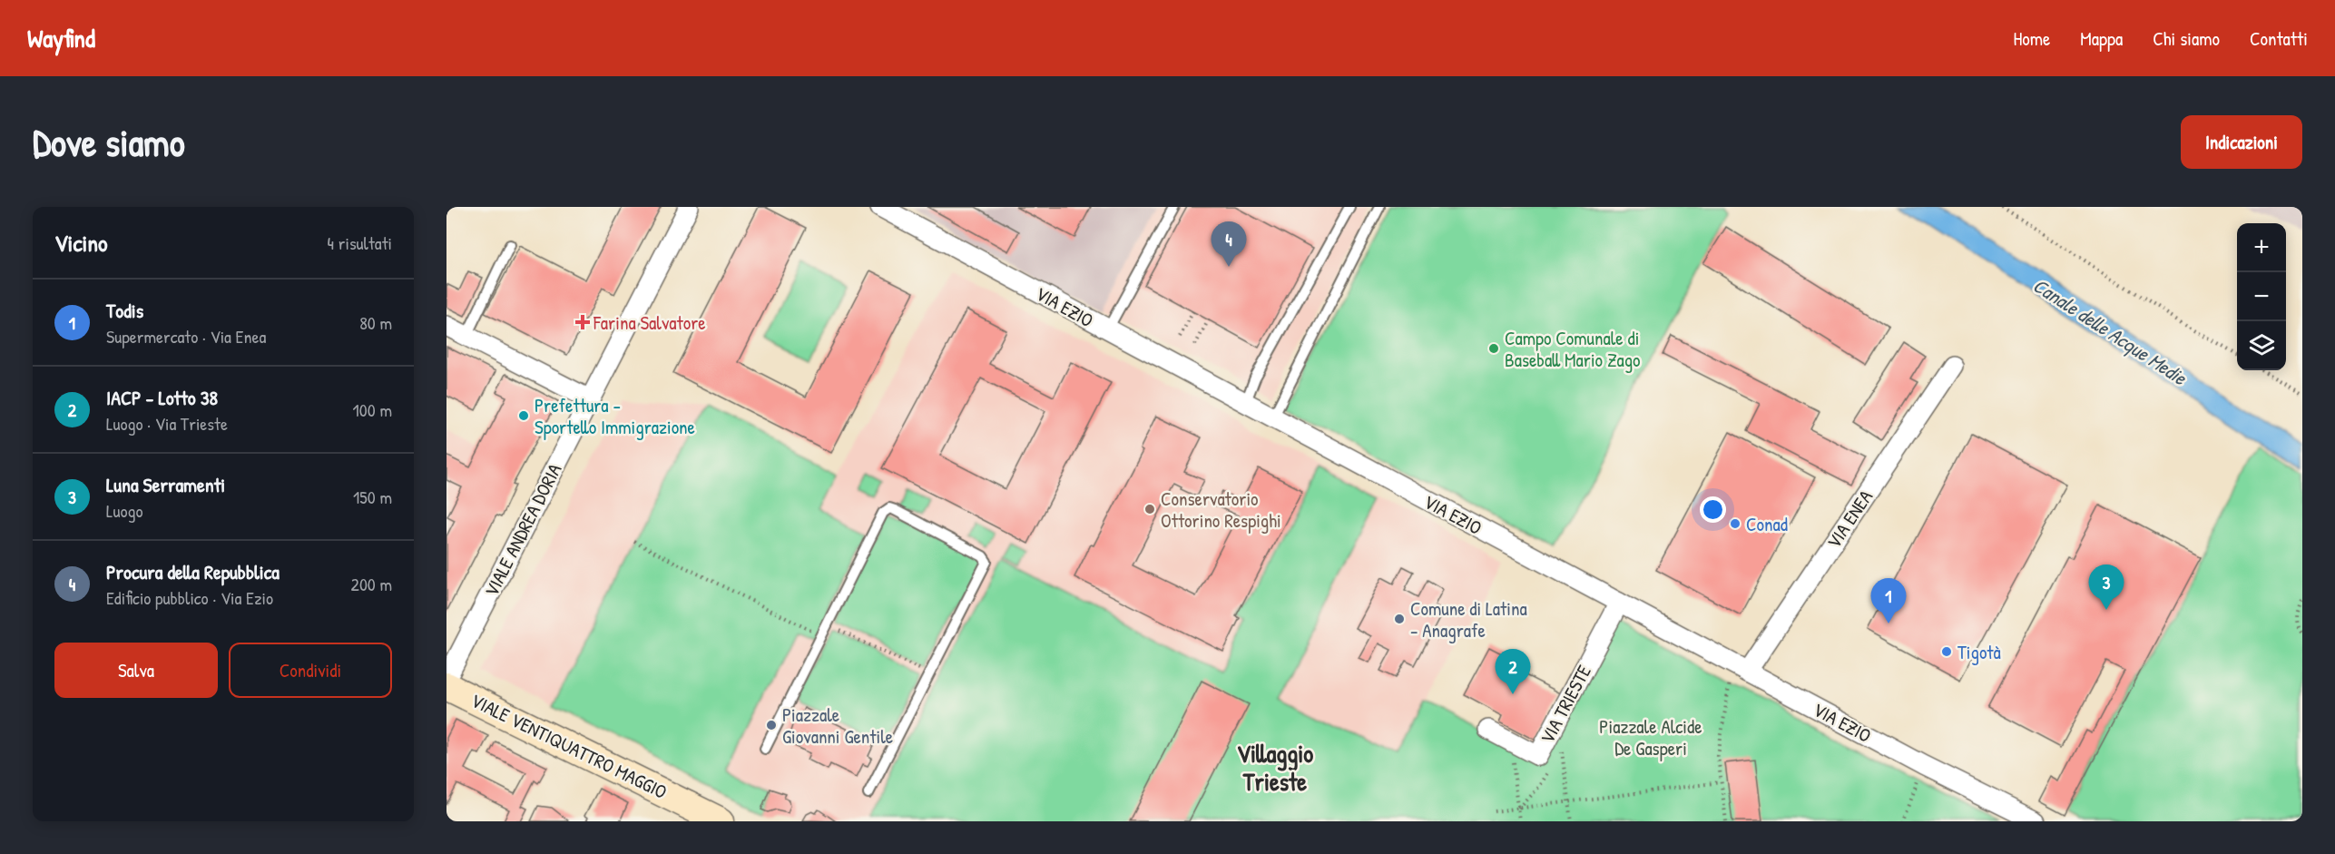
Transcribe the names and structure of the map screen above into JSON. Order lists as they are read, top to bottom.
{
  "streets": {
    "main road": ["VIALE VENTIQUATTRO MAGGIO"],
    "street": [
      "VIA EZIO",
      "VIA ENEA",
      "VIALE ANDREA DORIA",
      "VIA TRIESTE"
    ]
  },
  "crossings": [
    ["VIA EZIO", "VIA ENEA"],
    ["VIA EZIO", "VIA TRIESTE"]
  ],
  "districts": ["Villaggio Trieste"],
  "water": ["Canale delle Acque Medie"],
  "parks": ["Piazzale Alcide De Gasperi"],
  "places": {
    "health": ["Farina Salvatore"],
    "other": [
      "Campo Comunale di Baseball Mario Zago",
      "Prefettura - Sportello Immigrazione",
      "Conservatorio Ottorino Respighi",
      "Conad",
      "Comune di Latina - Anagrafe",
      "Tigotà",
      "Piazzale Giovanni Gentile"
    ]
  },
  "page": {
    "header": "Wayfind",
    "nav": [
      "Home",
      "Mappa",
      "Chi siamo",
      "Contatti"
    ],
    "buttons": [
      "Indicazioni",
      ["Salva", "Condividi"]
    ],
    "title": "Dove siamo",
    "heading": ["Vicino", "4 risultati"],
    "pins": [
      "4",
      "3",
      "1",
      "2"
    ],
    "map_buttons": ["+", "−"],
    "list": [
      {
        "mark": "1",
        "name": "Todis",
        "note": "Supermercato · Via Enea",
        "value": "80 m"
      },
      {
        "mark": "2",
        "name": "IACP - Lotto 38",
        "note": "Luogo · Via Trieste",
        "value": "100 m"
      },
      {
        "mark": "3",
        "name": "Luna Serramenti",
        "note": "Luogo",
        "value": "150 m"
      },
      {
        "mark": "4",
        "name": "Procura della Repubblica",
        "note": "Edificio pubblico · Via Ezio",
        "value": "200 m"
      }
    ]
  }
}
